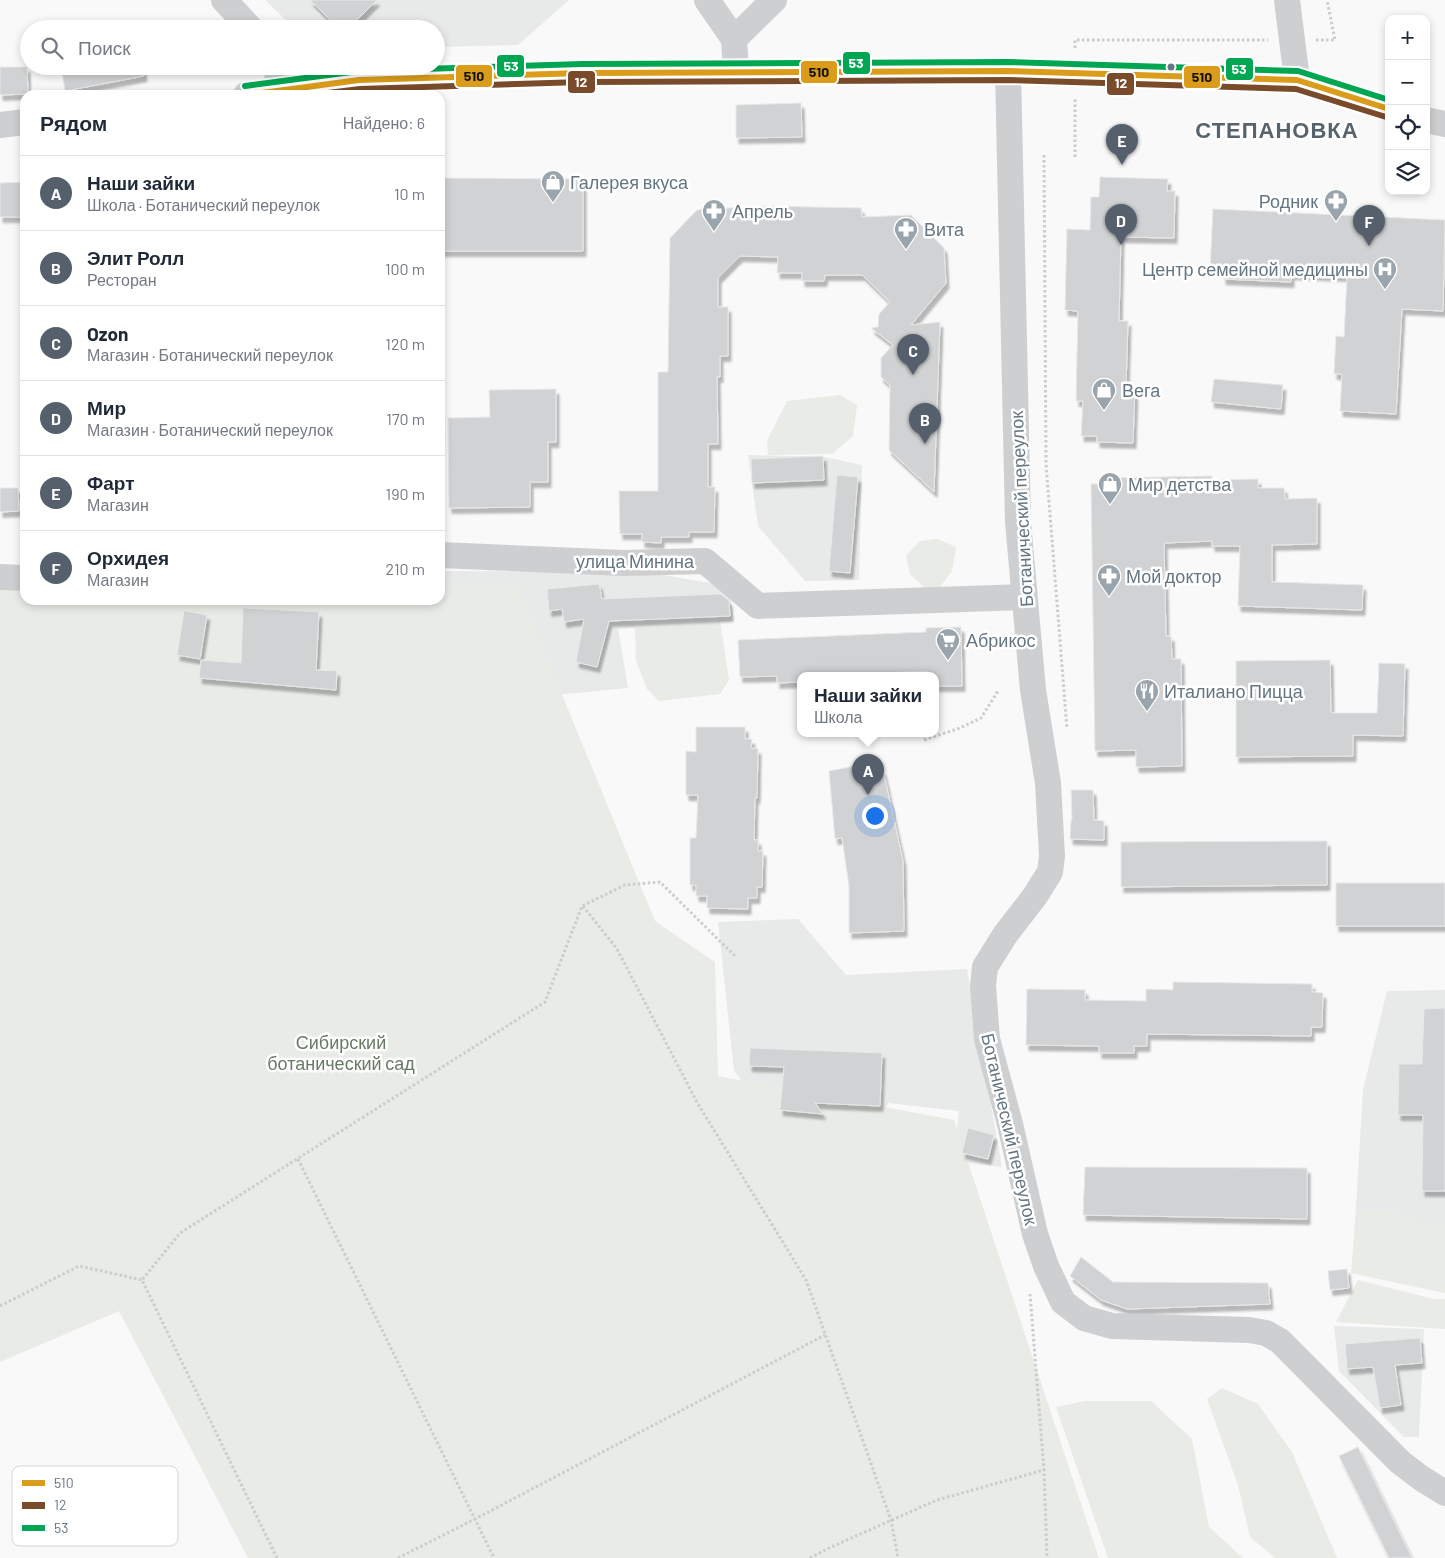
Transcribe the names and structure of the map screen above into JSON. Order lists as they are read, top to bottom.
{
  "streets": {
    "street": ["Ботанический переулок", "улица Минина"]
  },
  "crossings": [
    ["Ботанический переулок", "улица Минина"]
  ],
  "districts": ["СТЕПАНОВКА"],
  "parks": ["Сибирский ботанический сад"],
  "places": {
    "shop": ["Галерея вкуса", "Вега", "Мир детства"],
    "pharmacy": [
      "Родник",
      "Апрель",
      "Вита",
      "Мой доктор"
    ],
    "hospital": ["Центр семейной медицины"],
    "supermarket": ["Абрикос"],
    "restaurant": ["Италиано Пицца"]
  },
  "lines": ["transit line 53", "transit line 510", "transit line 12"],
  "legend": ["510", "12", "53"],
  "page": {
    "map_buttons": ["+", "−"],
    "search": "Поиск",
    "heading": ["Рядом", "Найдено: 6"],
    "pins": [
      "E",
      "D",
      "F",
      "C",
      "B",
      "A"
    ],
    "list": [
      {
        "mark": "A",
        "name": "Наши зайки",
        "note": "Школа · Ботанический переулок",
        "value": "10 m"
      },
      {
        "mark": "B",
        "name": "Элит Ролл",
        "note": "Ресторан",
        "value": "100 m"
      },
      {
        "mark": "C",
        "name": "Ozon",
        "note": "Магазин · Ботанический переулок",
        "value": "120 m"
      },
      {
        "mark": "D",
        "name": "Мир",
        "note": "Магазин · Ботанический переулок",
        "value": "170 m"
      },
      {
        "mark": "E",
        "name": "Фарт",
        "note": "Магазин",
        "value": "190 m"
      },
      {
        "mark": "F",
        "name": "Орхидея",
        "note": "Магазин",
        "value": "210 m"
      }
    ],
    "popup": ["Наши зайки", "Школа"]
  }
}
